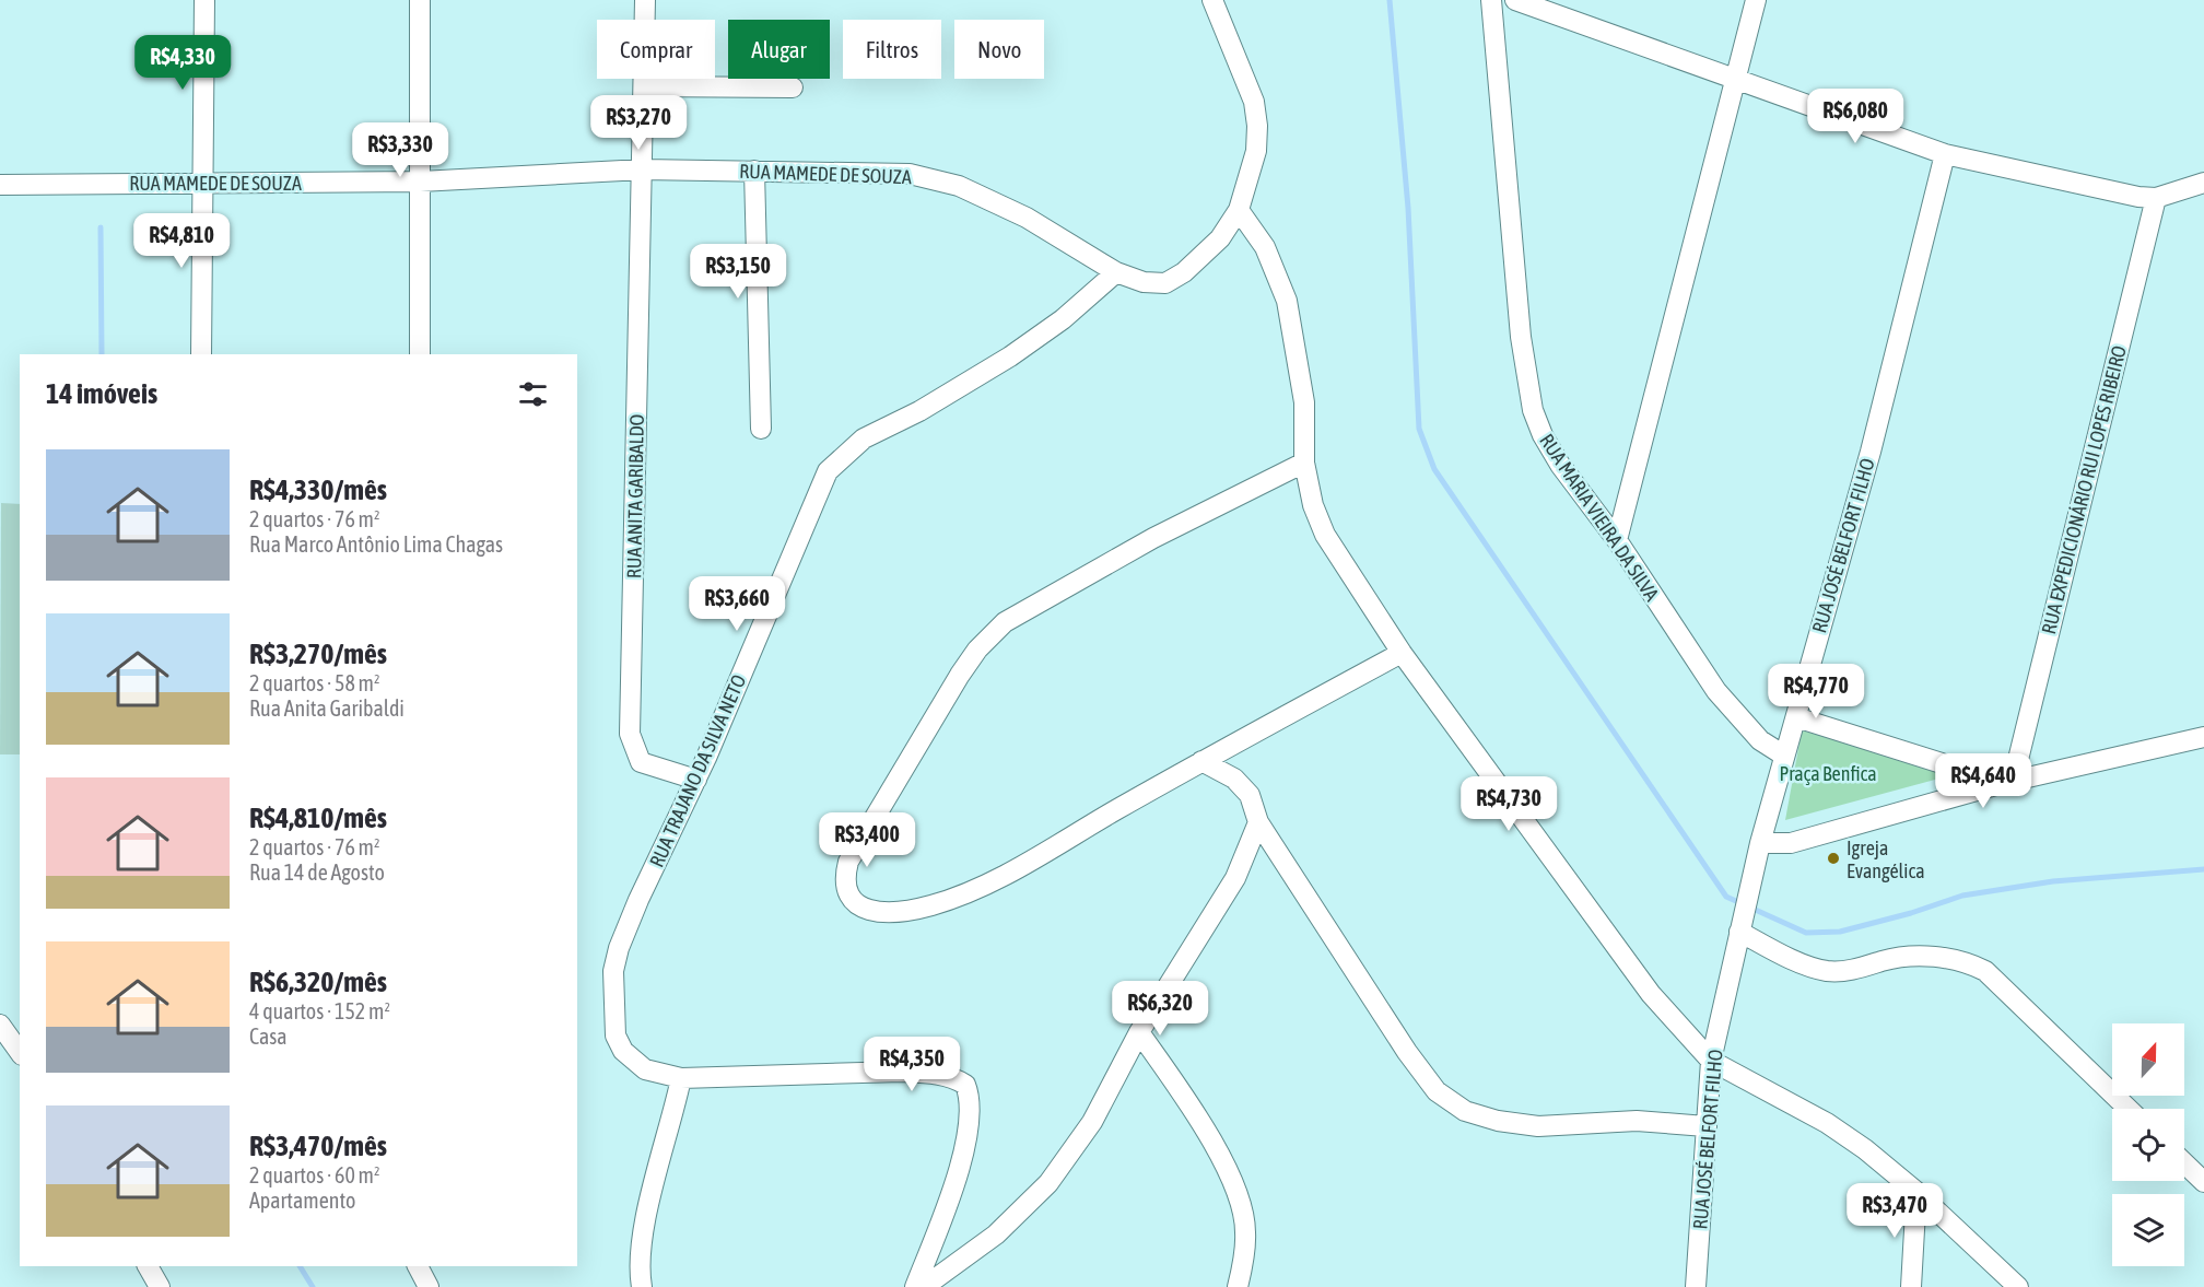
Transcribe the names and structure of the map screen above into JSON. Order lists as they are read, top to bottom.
{
  "streets": {
    "street": [
      "RUA MAMEDE DE SOUZA",
      "RUA EXPEDICIONÁRIO RUI LOPES RIBEIRO",
      "RUA ANITA GARIBALDO",
      "RUA MARIA VIEIRA DA SILVA",
      "RUA JOSÉ BELFORT FILHO",
      "RUA TRAJANO DA SILVA NETO"
    ]
  },
  "crossings": [
    ["RUA MAMEDE DE SOUZA", "RUA ANITA GARIBALDO"],
    ["RUA MAMEDE DE SOUZA", "RUA TRAJANO DA SILVA NETO"],
    ["RUA ANITA GARIBALDO", "RUA TRAJANO DA SILVA NETO"],
    ["RUA MARIA VIEIRA DA SILVA", "RUA JOSÉ BELFORT FILHO"]
  ],
  "parks": ["Praça Benfica"],
  "places": ["Igreja Evangélica"],
  "north": "top",
  "page": {
    "chip": [
      "Comprar",
      "Alugar",
      "Filtros",
      "Novo"
    ],
    "price": [
      "R$4,330",
      "R$6,080",
      "R$3,270",
      "R$3,330",
      "R$4,810",
      "R$3,150",
      "R$3,660",
      "R$4,770",
      "R$4,640",
      "R$4,730",
      "R$3,400",
      "R$6,320",
      "R$4,350",
      "R$3,470"
    ],
    "heading": "14 imóveis",
    "list": [
      {
        "name": "R$4,330/mês",
        "note": "2 quartos · 76 m² · Rua Marco Antônio Lima Chagas"
      },
      {
        "name": "R$3,270/mês",
        "note": "2 quartos · 58 m² · Rua Anita Garibaldi"
      },
      {
        "name": "R$4,810/mês",
        "note": "2 quartos · 76 m² · Rua 14 de Agosto"
      },
      {
        "name": "R$6,320/mês",
        "note": "4 quartos · 152 m² · Casa"
      },
      {
        "name": "R$3,470/mês",
        "note": "2 quartos · 60 m² · Apartamento"
      }
    ]
  }
}
